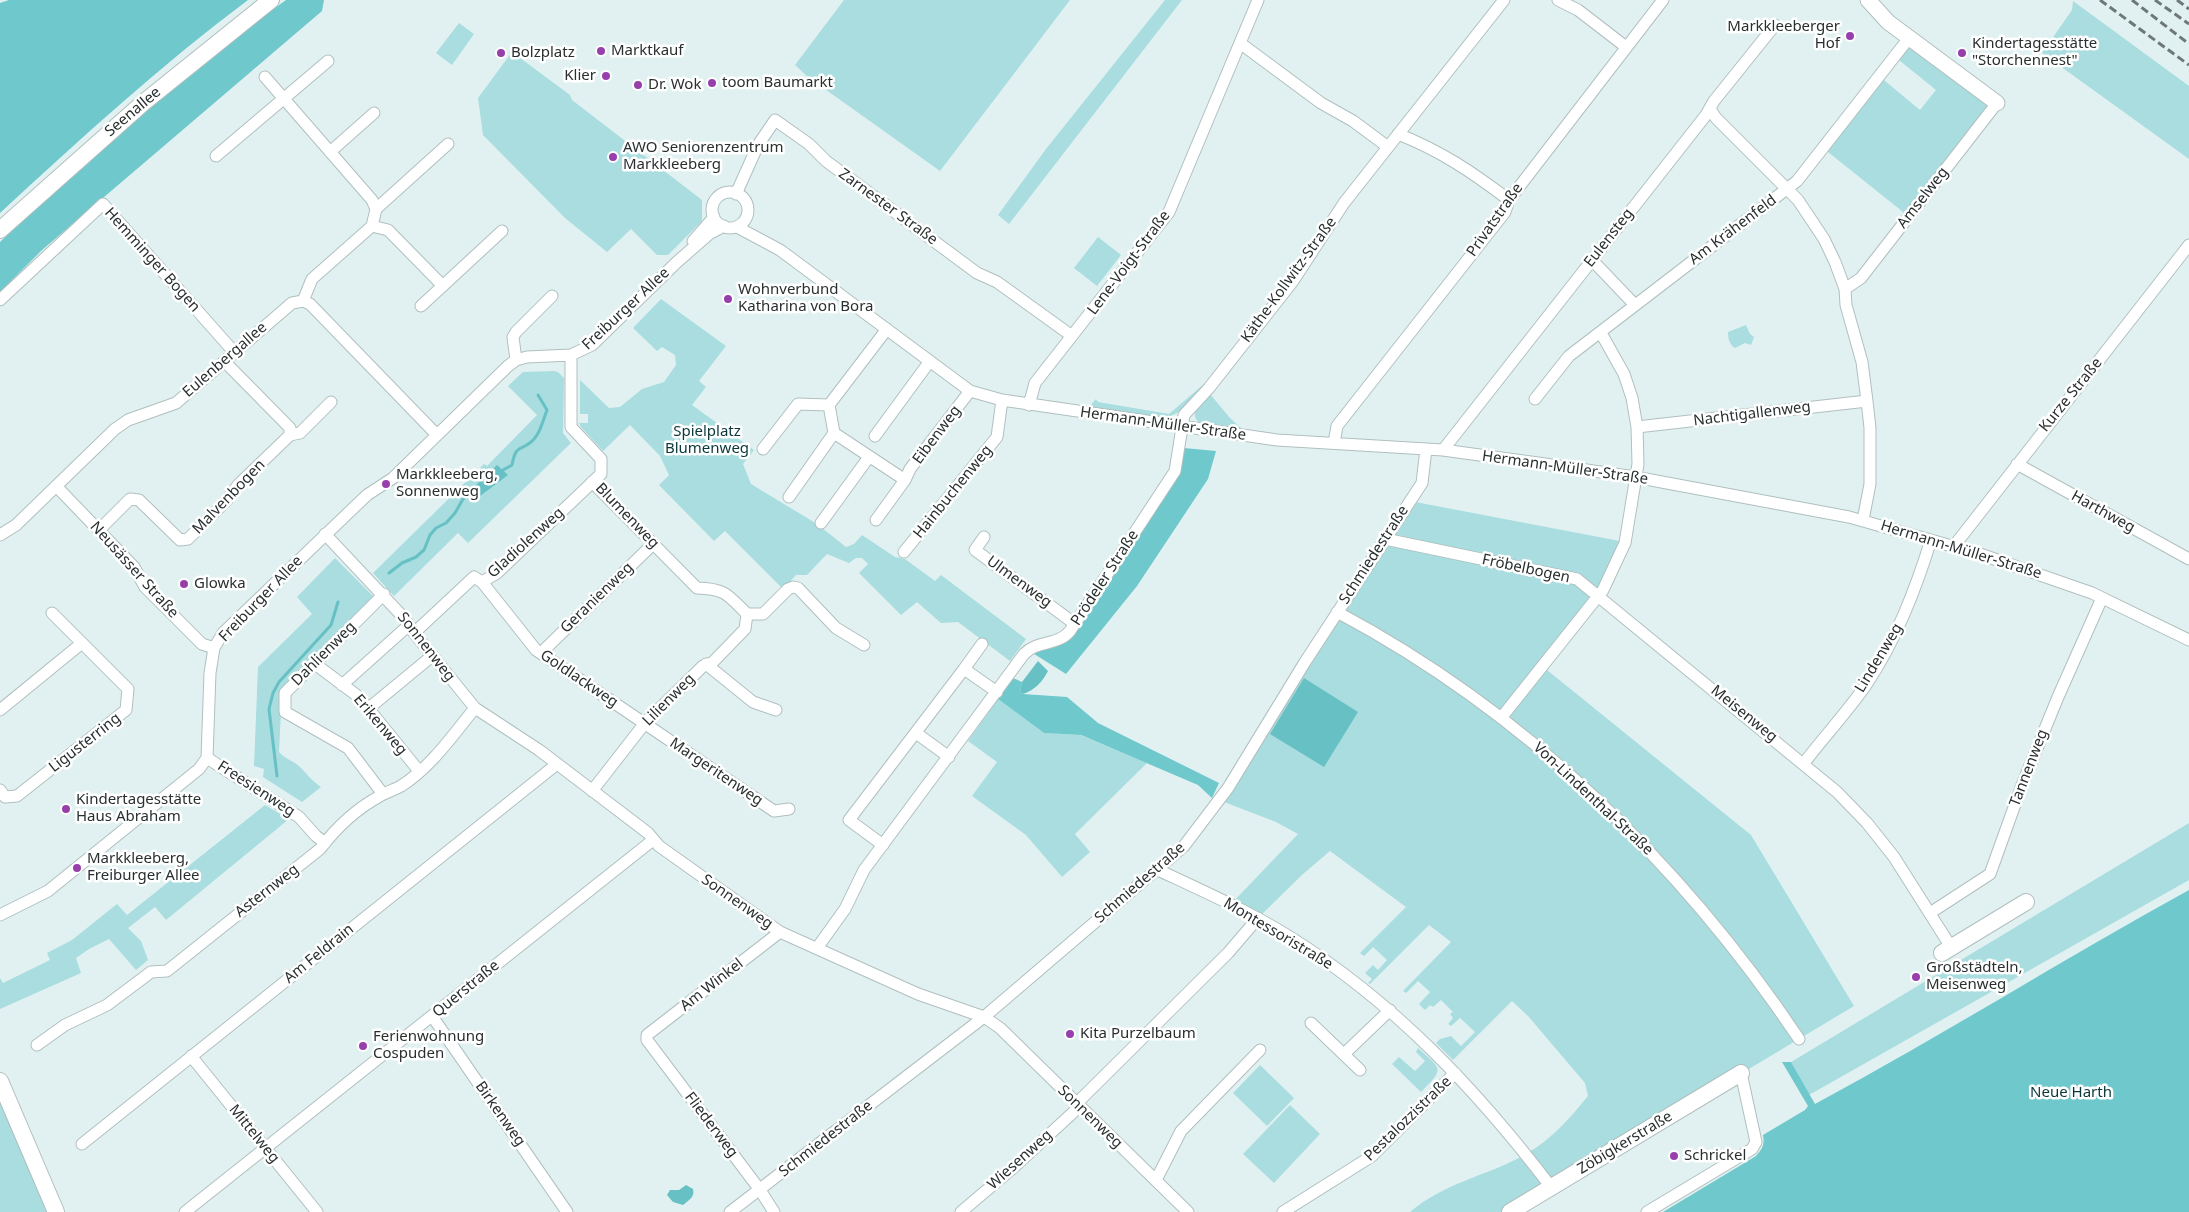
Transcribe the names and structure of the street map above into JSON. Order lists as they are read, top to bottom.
{
  "streets": {
    "main road": ["Seenallee", "Zöbigkerstraße"],
    "street": [
      "Amselweg",
      "Zarnester Straße",
      "Privatstraße",
      "Am Krähenfeld",
      "Eulensteg",
      "Hemminger Bogen",
      "Lene-Voigt-Straße",
      "Käthe-Kollwitz-Straße",
      "Freiburger Allee",
      "Eulenbergallee",
      "Kurze Straße",
      "Nachtigallenweg",
      "Hermann-Müller-Straße",
      "Eibenweg",
      "Hainbuchenweg",
      "Malvenbogen",
      "Harthweg",
      "Blumenweg",
      "Gladiolenweg",
      "Schmiedestraße",
      "Fröbelbogen",
      "Neusässer Straße",
      "Prödeler Straße",
      "Ulmenweg",
      "Geranienweg",
      "Sonnenweg",
      "Dahlienweg",
      "Lindenweg",
      "Goldlackweg",
      "Lilienweg",
      "Meisenweg",
      "Erikenweg",
      "Ligusterring",
      "Tannenweg",
      "Margeritenweg",
      "Freesienweg",
      "Von-Lindenthal-Straße",
      "Asternweg",
      "Montessoristraße",
      "Am Feldrain",
      "Am Winkel",
      "Querstraße",
      "Birkenweg",
      "Pestalozzistraße",
      "Fliederweg",
      "Mittelweg",
      "Wiesenweg"
    ]
  },
  "crossings": [
    ["Zarnester Straße", "Lene-Voigt-Straße"],
    ["Zarnester Straße", "Freiburger Allee"],
    ["Zarnester Straße", "Hermann-Müller-Straße"],
    ["Privatstraße", "Hermann-Müller-Straße"],
    ["Eulensteg", "Hermann-Müller-Straße"],
    ["Hemminger Bogen", "Eulenbergallee"],
    ["Lene-Voigt-Straße", "Hermann-Müller-Straße"],
    ["Käthe-Kollwitz-Straße", "Hermann-Müller-Straße"],
    ["Käthe-Kollwitz-Straße", "Prödeler Straße"],
    ["Freiburger Allee", "Hermann-Müller-Straße"],
    ["Freiburger Allee", "Blumenweg"],
    ["Freiburger Allee", "Neusässer Straße"],
    ["Freiburger Allee", "Sonnenweg"],
    ["Freiburger Allee", "Freesienweg"],
    ["Eulenbergallee", "Neusässer Straße"],
    ["Kurze Straße", "Hermann-Müller-Straße"],
    ["Kurze Straße", "Harthweg"],
    ["Hermann-Müller-Straße", "Eibenweg"],
    ["Hermann-Müller-Straße", "Hainbuchenweg"],
    ["Hermann-Müller-Straße", "Schmiedestraße"],
    ["Hermann-Müller-Straße", "Prödeler Straße"],
    ["Hermann-Müller-Straße", "Lindenweg"],
    ["Hermann-Müller-Straße", "Tannenweg"],
    ["Malvenbogen", "Neusässer Straße"],
    ["Blumenweg", "Gladiolenweg"],
    ["Blumenweg", "Geranienweg"],
    ["Blumenweg", "Lilienweg"],
    ["Gladiolenweg", "Sonnenweg"],
    ["Gladiolenweg", "Goldlackweg"],
    ["Schmiedestraße", "Fröbelbogen"],
    ["Schmiedestraße", "Sonnenweg"],
    ["Schmiedestraße", "Von-Lindenthal-Straße"],
    ["Schmiedestraße", "Montessoristraße"],
    ["Schmiedestraße", "Fliederweg"],
    ["Fröbelbogen", "Meisenweg"],
    ["Prödeler Straße", "Ulmenweg"],
    ["Prödeler Straße", "Sonnenweg"],
    ["Geranienweg", "Goldlackweg"],
    ["Sonnenweg", "Dahlienweg"],
    ["Sonnenweg", "Lilienweg"],
    ["Sonnenweg", "Asternweg"],
    ["Sonnenweg", "Am Feldrain"],
    ["Sonnenweg", "Am Winkel"],
    ["Sonnenweg", "Querstraße"],
    ["Sonnenweg", "Wiesenweg"],
    ["Dahlienweg", "Erikenweg"],
    ["Dahlienweg", "Asternweg"],
    ["Lindenweg", "Meisenweg"],
    ["Goldlackweg", "Lilienweg"],
    ["Goldlackweg", "Margeritenweg"],
    ["Lilienweg", "Margeritenweg"],
    ["Meisenweg", "Tannenweg"],
    ["Erikenweg", "Asternweg"],
    ["Freesienweg", "Asternweg"],
    ["Montessoristraße", "Pestalozzistraße"],
    ["Montessoristraße", "Zöbigkerstraße"],
    ["Montessoristraße", "Wiesenweg"],
    ["Am Feldrain", "Mittelweg"],
    ["Am Winkel", "Fliederweg"],
    ["Querstraße", "Birkenweg"],
    ["Querstraße", "Mittelweg"]
  ],
  "parks": ["Spielplatz Blumenweg", "Neue Harth"],
  "places": [
    "Markkleeberger Hof",
    "Marktkauf",
    "Bolzplatz",
    "Kindertagesstätte \"Storchennest\"",
    "Klier",
    "toom Baumarkt",
    "Dr. Wok",
    "AWO Seniorenzentrum Markkleeberg",
    "Wohnverbund Katharina von Bora",
    "Markkleeberg, Sonnenweg",
    "Glowka",
    "Kindertagesstätte Haus Abraham",
    "Markkleeberg, Freiburger Allee",
    "Großstädteln, Meisenweg",
    "Kita Purzelbaum",
    "Ferienwohnung Cospuden",
    "Schrickel"
  ]
}
